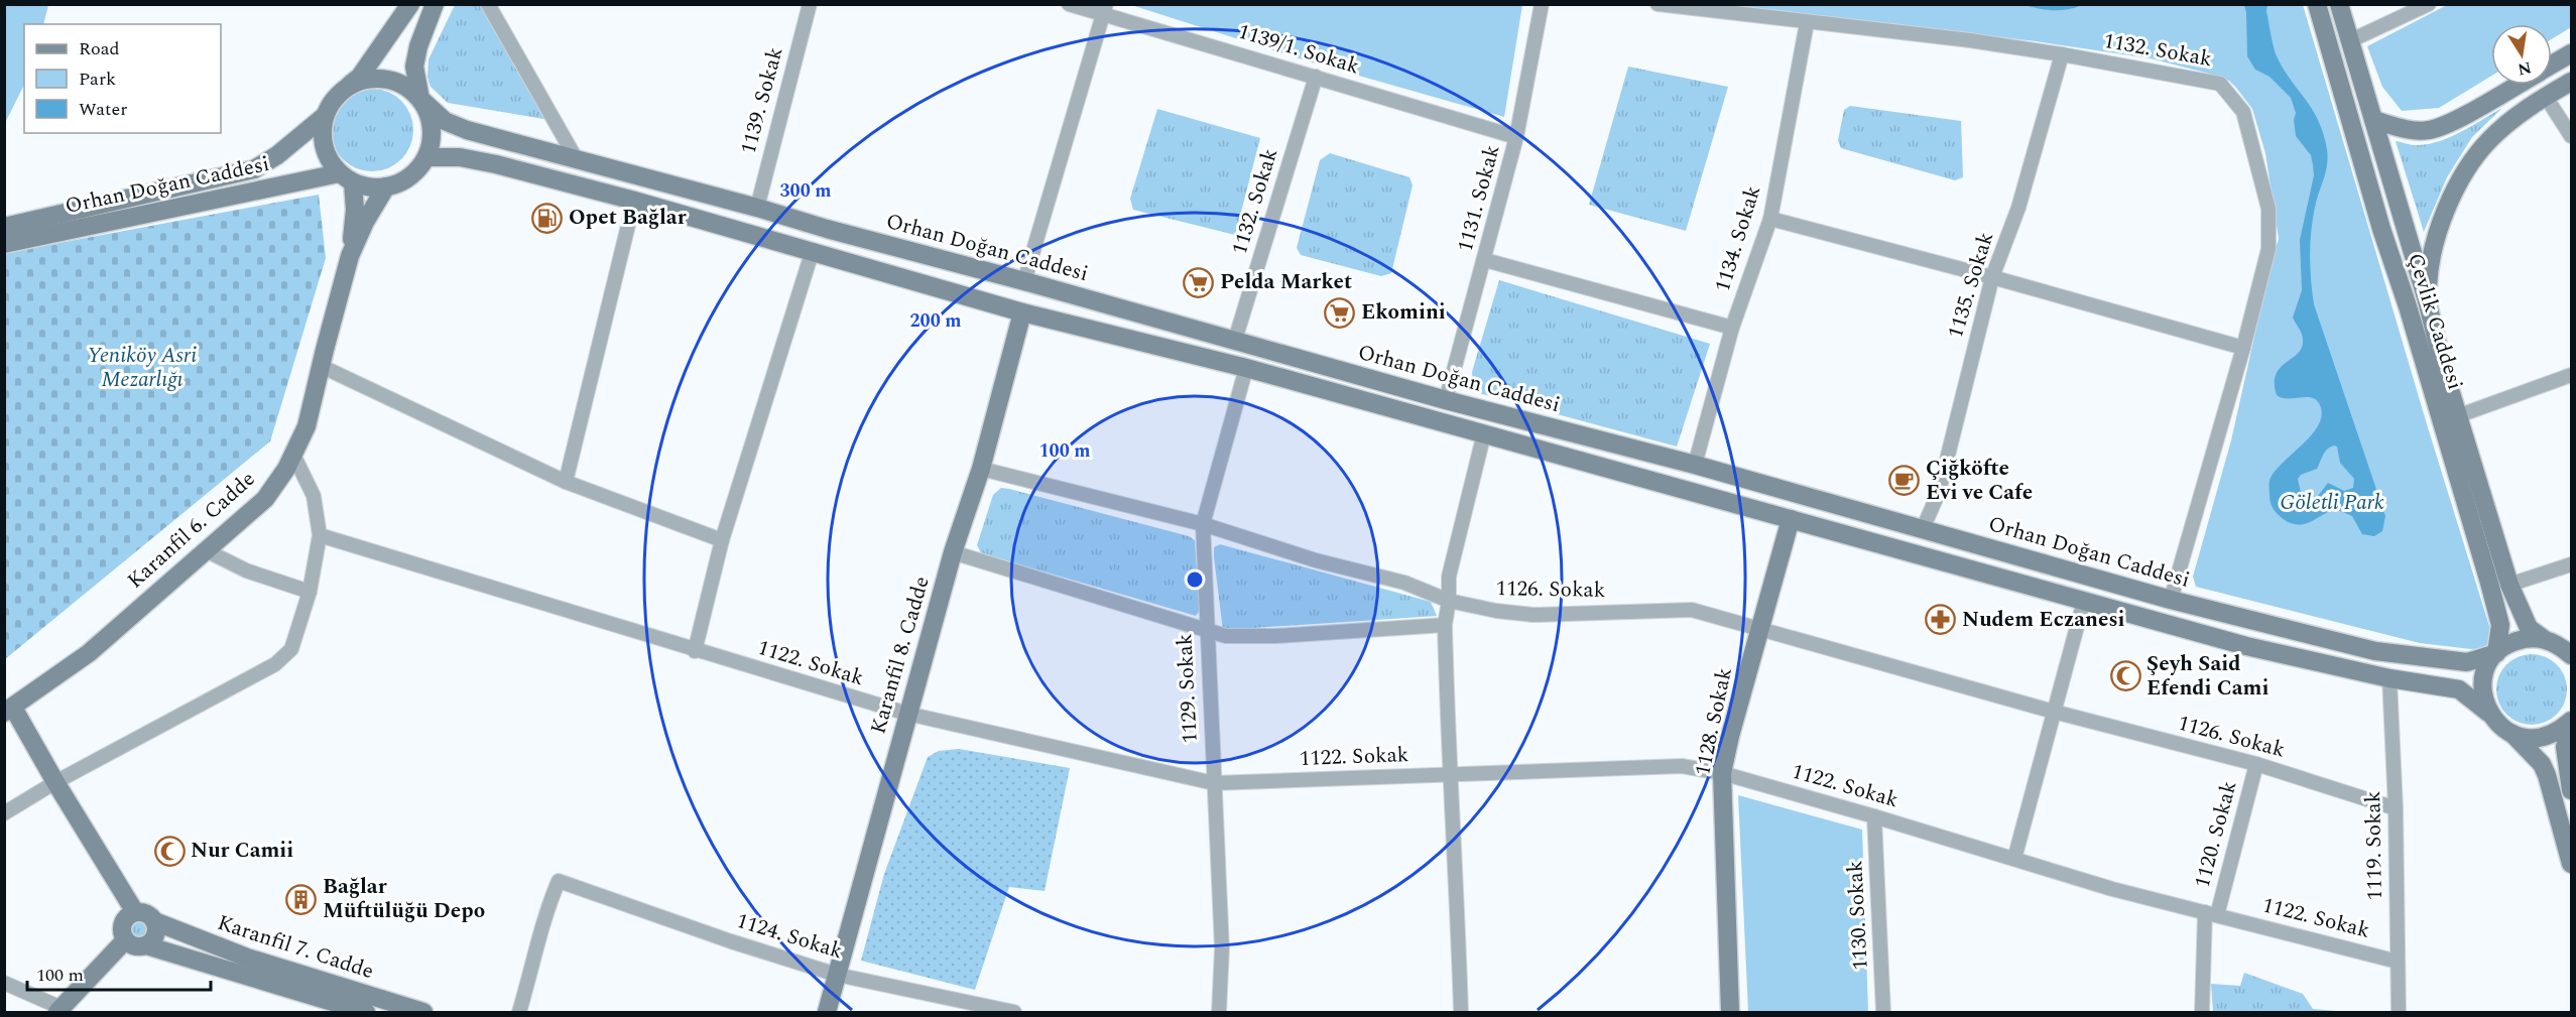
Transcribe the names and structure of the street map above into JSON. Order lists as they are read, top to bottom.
{
  "streets": {
    "main road": [
      "Orhan Doğan Caddesi",
      "Çevlik Caddesi",
      "Karanfil 6. Cadde",
      "Karanfil 8. Cadde",
      "1128. Sokak",
      "Karanfil 7. Cadde"
    ],
    "street": [
      "1139/1. Sokak",
      "1132. Sokak",
      "1139. Sokak",
      "1131. Sokak",
      "1134. Sokak",
      "1135. Sokak",
      "1126. Sokak",
      "1122. Sokak",
      "1129. Sokak",
      "1120. Sokak",
      "1119. Sokak",
      "1130. Sokak",
      "1124. Sokak"
    ]
  },
  "crossings": [
    ["1139/1. Sokak", "1132. Sokak"],
    ["1139/1. Sokak", "1131. Sokak"],
    ["1132. Sokak", "Orhan Doğan Caddesi"],
    ["1132. Sokak", "1134. Sokak"],
    ["1132. Sokak", "1135. Sokak"],
    ["1139. Sokak", "Orhan Doğan Caddesi"],
    ["Orhan Doğan Caddesi", "1131. Sokak"],
    ["Orhan Doğan Caddesi", "1134. Sokak"],
    ["Orhan Doğan Caddesi", "1135. Sokak"],
    ["Orhan Doğan Caddesi", "Çevlik Caddesi"],
    ["1126. Sokak", "Karanfil 8. Cadde"],
    ["1126. Sokak", "1129. Sokak"],
    ["1126. Sokak", "1128. Sokak"],
    ["1126. Sokak", "1120. Sokak"],
    ["1126. Sokak", "1119. Sokak"],
    ["Karanfil 8. Cadde", "1122. Sokak"],
    ["Karanfil 8. Cadde", "1124. Sokak"],
    ["1122. Sokak", "1129. Sokak"],
    ["1122. Sokak", "1128. Sokak"],
    ["1122. Sokak", "1120. Sokak"],
    ["1122. Sokak", "1119. Sokak"],
    ["1122. Sokak", "1130. Sokak"]
  ],
  "parks": ["Yeniköy Asri Mezarlığı", "Göletli Park"],
  "places": {
    "fuel station": ["Opet Bağlar"],
    "supermarket": ["Pelda Market", "Ekomini"],
    "cafe": ["Çiğköfte Evi ve Cafe"],
    "pharmacy": ["Nudem Eczanesi"],
    "mosque": ["Şeyh Said Efendi Cami", "Nur Camii"],
    "building": ["Bağlar Müftülüğü Depo"]
  },
  "legend": ["Road", "Park", "Water"],
  "scale_bar": "100 m",
  "north": "bottom",
  "rings": ["300 m", "200 m", "100 m"]
}
